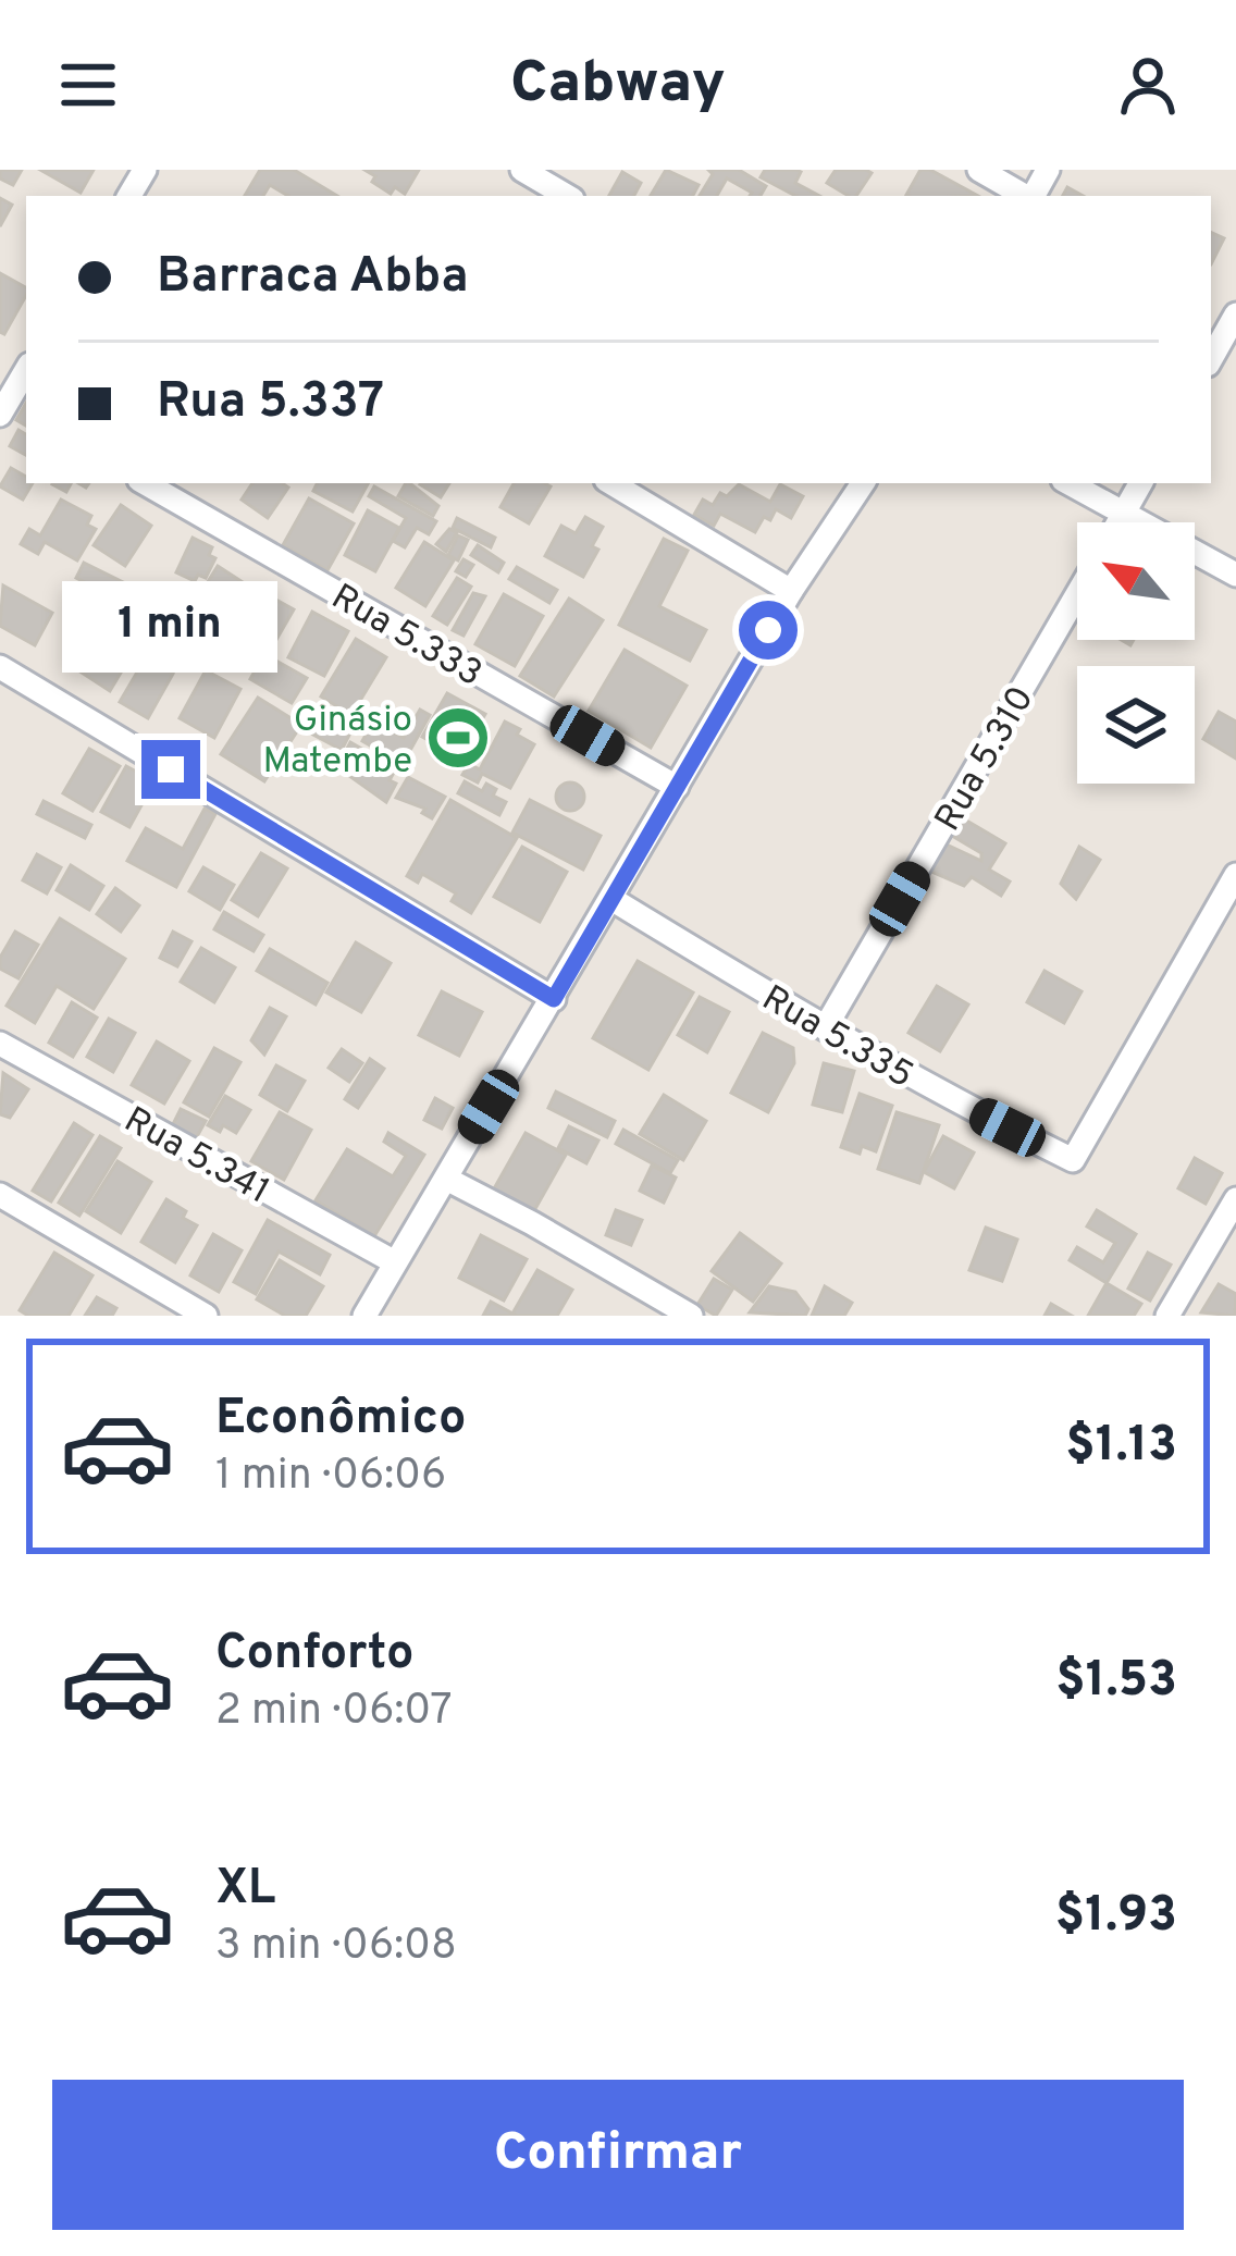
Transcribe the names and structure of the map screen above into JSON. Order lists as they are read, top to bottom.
{
  "streets": {
    "street": [
      "Rua 5.333",
      "Rua 5.310",
      "Rua 5.335",
      "Rua 5.341"
    ]
  },
  "crossings": [
    ["Rua 5.310", "Rua 5.335"]
  ],
  "places": {
    "sports": ["Ginásio Matembe"]
  },
  "north": "top left",
  "page": {
    "header": "Cabway",
    "banner": ["Barraca Abba", "Rua 5.337"],
    "bubble": "1 min",
    "list": [
      {
        "name": "Econômico",
        "note": "1 min · 06:06",
        "value": "$1.13"
      },
      {
        "name": "Conforto",
        "note": "2 min · 06:07",
        "value": "$1.53"
      },
      {
        "name": "XL",
        "note": "3 min · 06:08",
        "value": "$1.93"
      }
    ],
    "buttons": "Confirmar"
  }
}
